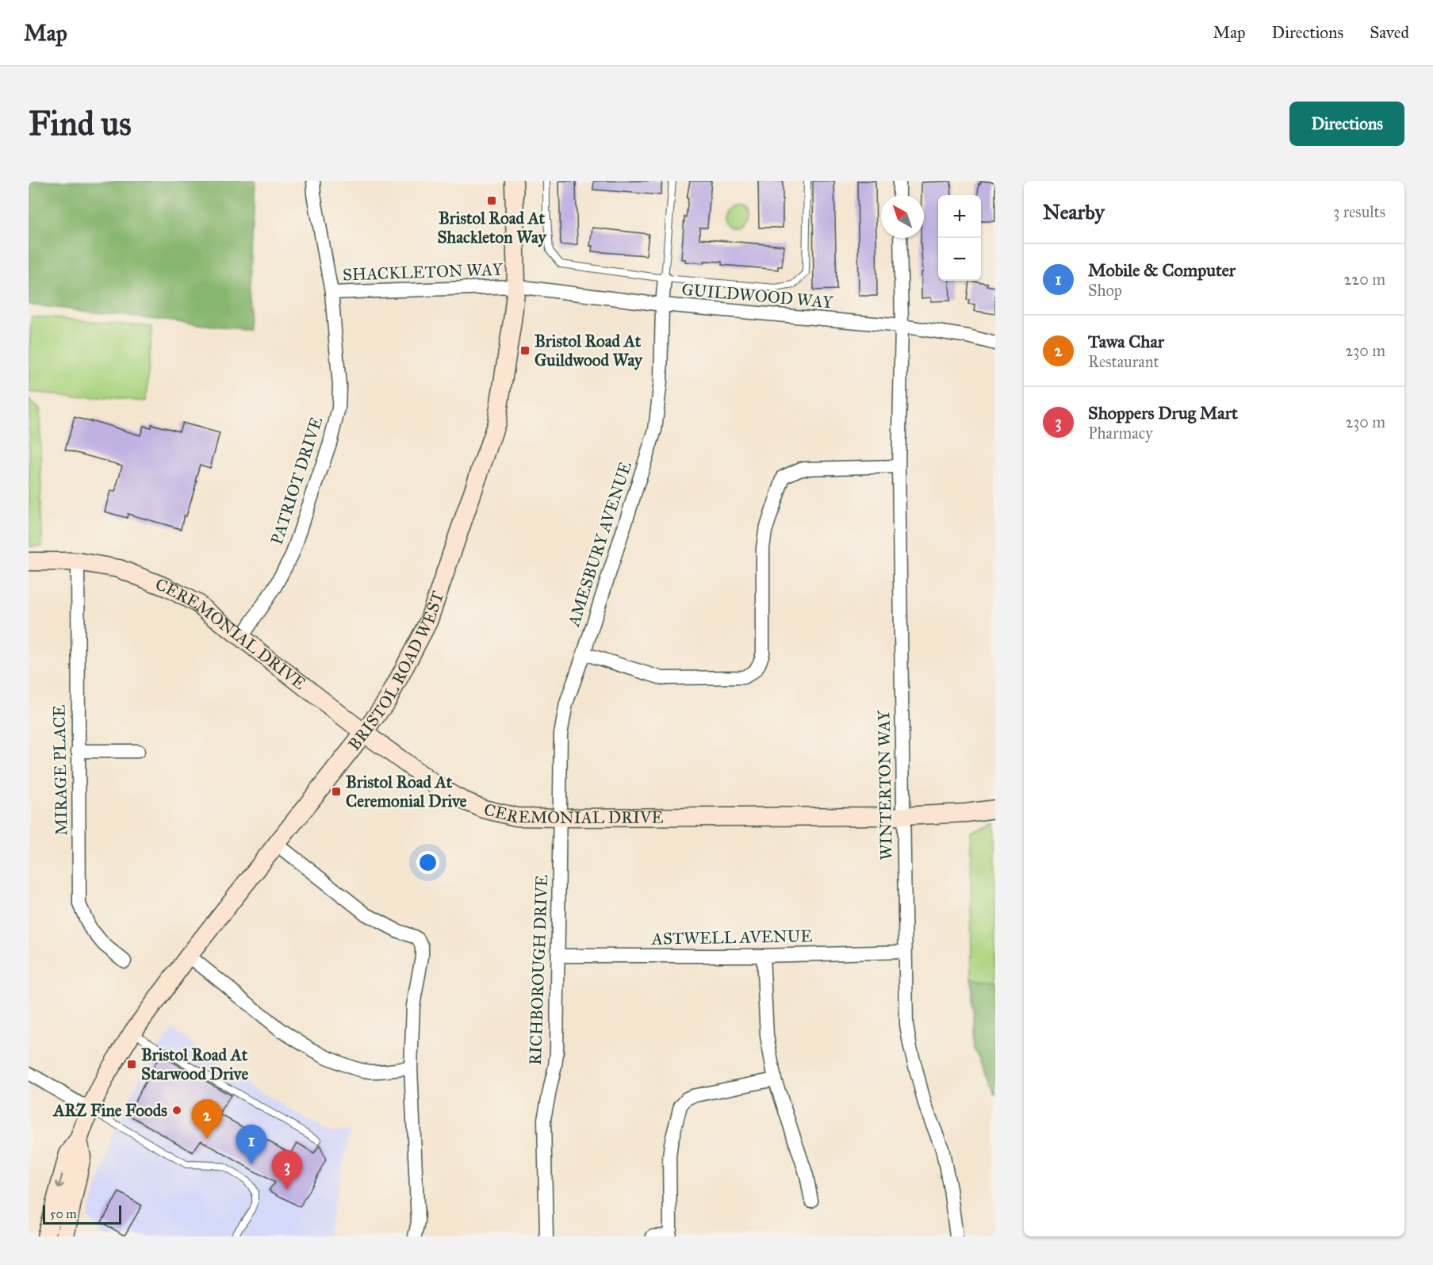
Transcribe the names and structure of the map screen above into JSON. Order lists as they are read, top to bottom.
{
  "streets": {
    "street": [
      "SHACKLETON WAY",
      "GUILDWOOD WAY",
      "PATRIOT DRIVE",
      "AMESBURY AVENUE",
      "CEREMONIAL DRIVE",
      "BRISTOL ROAD WEST",
      "MIRAGE PLACE",
      "WINTERTON WAY",
      "ASTWELL AVENUE",
      "RICHBOROUGH DRIVE"
    ]
  },
  "crossings": [
    ["SHACKLETON WAY", "GUILDWOOD WAY"],
    ["SHACKLETON WAY", "PATRIOT DRIVE"],
    ["SHACKLETON WAY", "BRISTOL ROAD WEST"],
    ["GUILDWOOD WAY", "AMESBURY AVENUE"],
    ["GUILDWOOD WAY", "BRISTOL ROAD WEST"],
    ["GUILDWOOD WAY", "WINTERTON WAY"],
    ["PATRIOT DRIVE", "CEREMONIAL DRIVE"],
    ["AMESBURY AVENUE", "CEREMONIAL DRIVE"],
    ["AMESBURY AVENUE", "RICHBOROUGH DRIVE"],
    ["CEREMONIAL DRIVE", "BRISTOL ROAD WEST"],
    ["CEREMONIAL DRIVE", "MIRAGE PLACE"],
    ["CEREMONIAL DRIVE", "WINTERTON WAY"],
    ["CEREMONIAL DRIVE", "RICHBOROUGH DRIVE"],
    ["WINTERTON WAY", "ASTWELL AVENUE"],
    ["ASTWELL AVENUE", "RICHBOROUGH DRIVE"]
  ],
  "places": {
    "transit": [
      "Bristol Road At Shackleton Way",
      "Bristol Road At Guildwood Way",
      "Bristol Road At Ceremonial Drive",
      "Bristol Road At Starwood Drive"
    ],
    "other": ["ARZ Fine Foods"]
  },
  "scale_bar": "50 m",
  "north": "top left",
  "page": {
    "header": "Map",
    "nav": ["Map", "Directions", "Saved"],
    "buttons": "Directions",
    "title": "Find us",
    "heading": ["Nearby", "3 results"],
    "map_buttons": ["+", "−"],
    "list": [
      {
        "mark": "1",
        "name": "Mobile & Computer",
        "note": "Shop",
        "value": "220 m"
      },
      {
        "mark": "2",
        "name": "Tawa Char",
        "note": "Restaurant",
        "value": "230 m"
      },
      {
        "mark": "3",
        "name": "Shoppers Drug Mart",
        "note": "Pharmacy",
        "value": "230 m"
      }
    ],
    "pins": ["2", "1", "3"],
    "scale": "50 m"
  }
}
